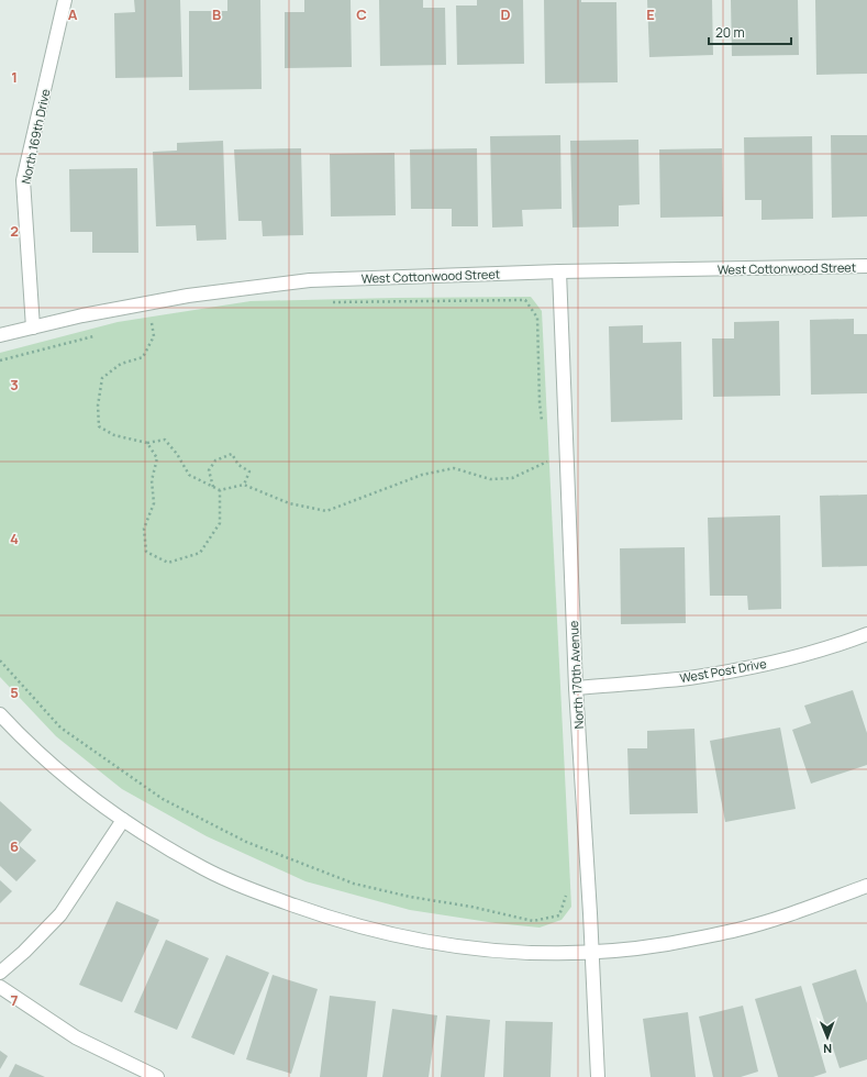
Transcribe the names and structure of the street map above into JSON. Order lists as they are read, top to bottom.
{
  "streets": {
    "street": [
      "North 169th Drive",
      "West Cottonwood Street",
      "West Post Drive",
      "North 170th Avenue"
    ]
  },
  "crossings": [
    ["North 169th Drive", "West Cottonwood Street"],
    ["West Cottonwood Street", "North 170th Avenue"],
    ["West Post Drive", "North 170th Avenue"]
  ],
  "scale_bar": "20 m",
  "north": "bottom",
  "grid": {
    "columns": [
      "A",
      "B",
      "C",
      "D",
      "E"
    ],
    "rows": [
      "1",
      "2",
      "3",
      "4",
      "5",
      "6",
      "7"
    ]
  }
}
